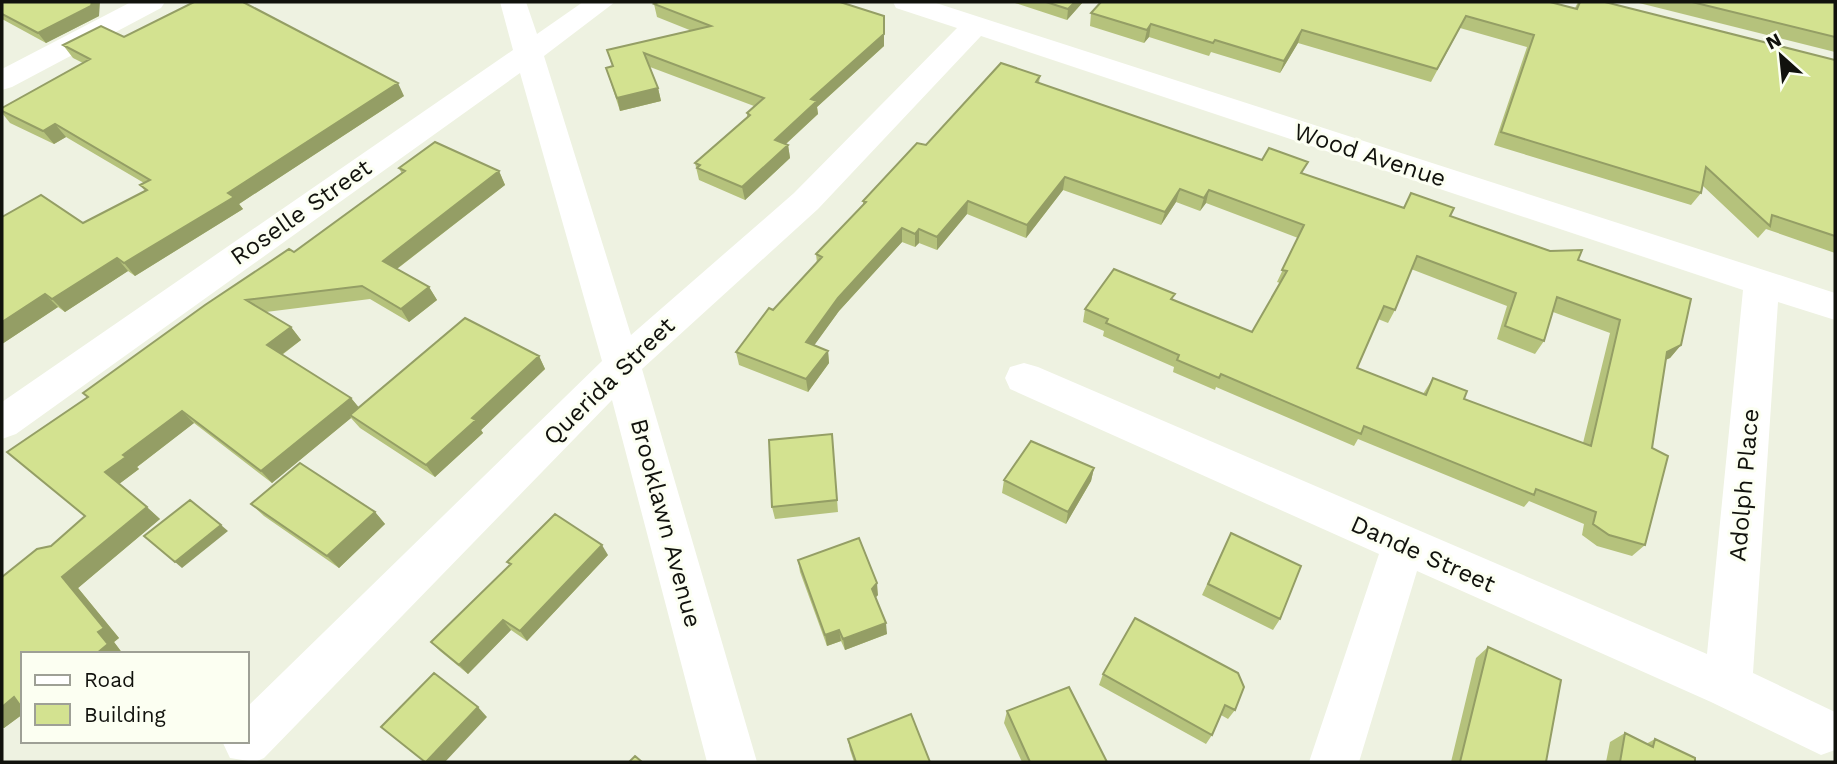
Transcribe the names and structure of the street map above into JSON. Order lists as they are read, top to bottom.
{
  "streets": {
    "street": [
      "Wood Avenue",
      "Roselle Street",
      "Querida Street",
      "Adolph Place",
      "Brooklawn Avenue",
      "Dande Street"
    ]
  },
  "crossings": [
    ["Wood Avenue", "Querida Street"],
    ["Wood Avenue", "Adolph Place"],
    ["Roselle Street", "Brooklawn Avenue"],
    ["Querida Street", "Brooklawn Avenue"],
    ["Adolph Place", "Dande Street"]
  ],
  "legend": ["Road", "Building"],
  "north": "top left"
}
